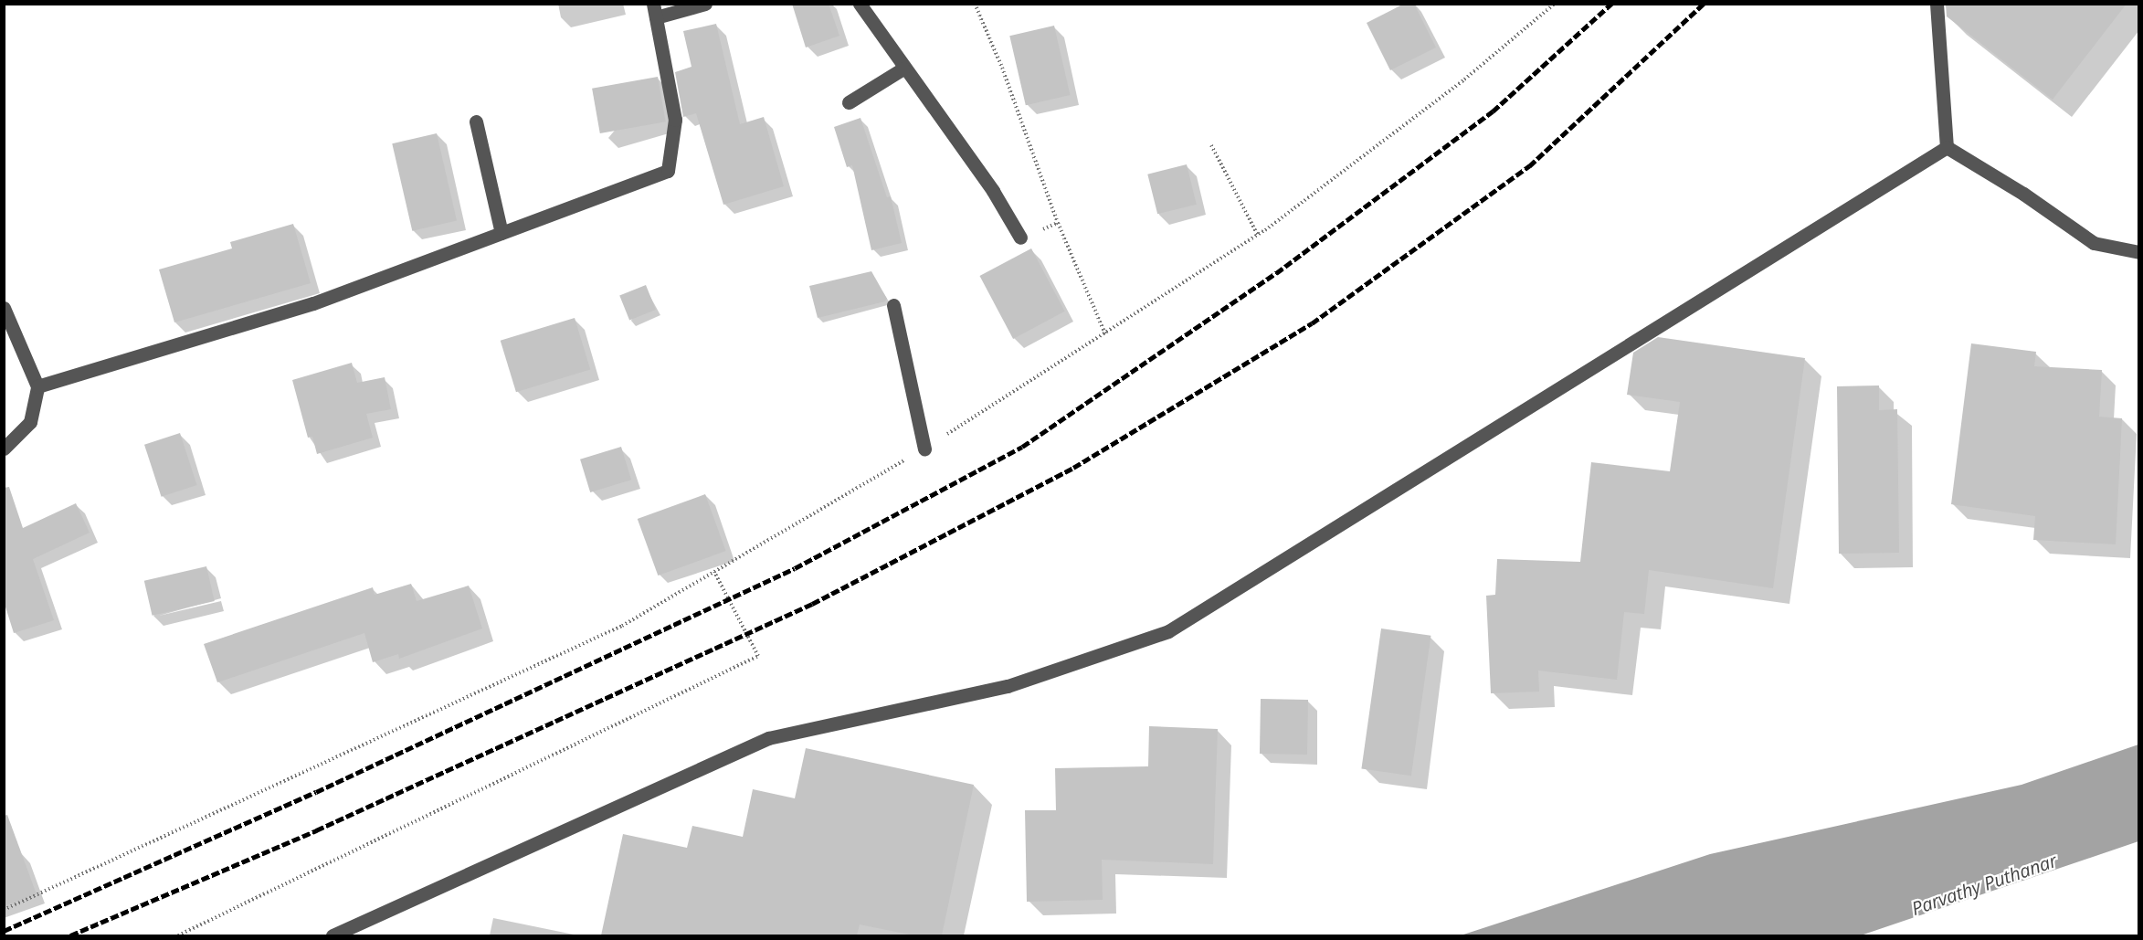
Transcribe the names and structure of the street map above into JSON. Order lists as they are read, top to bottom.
{
  "water": ["Parvathy Puthanar"]
}
